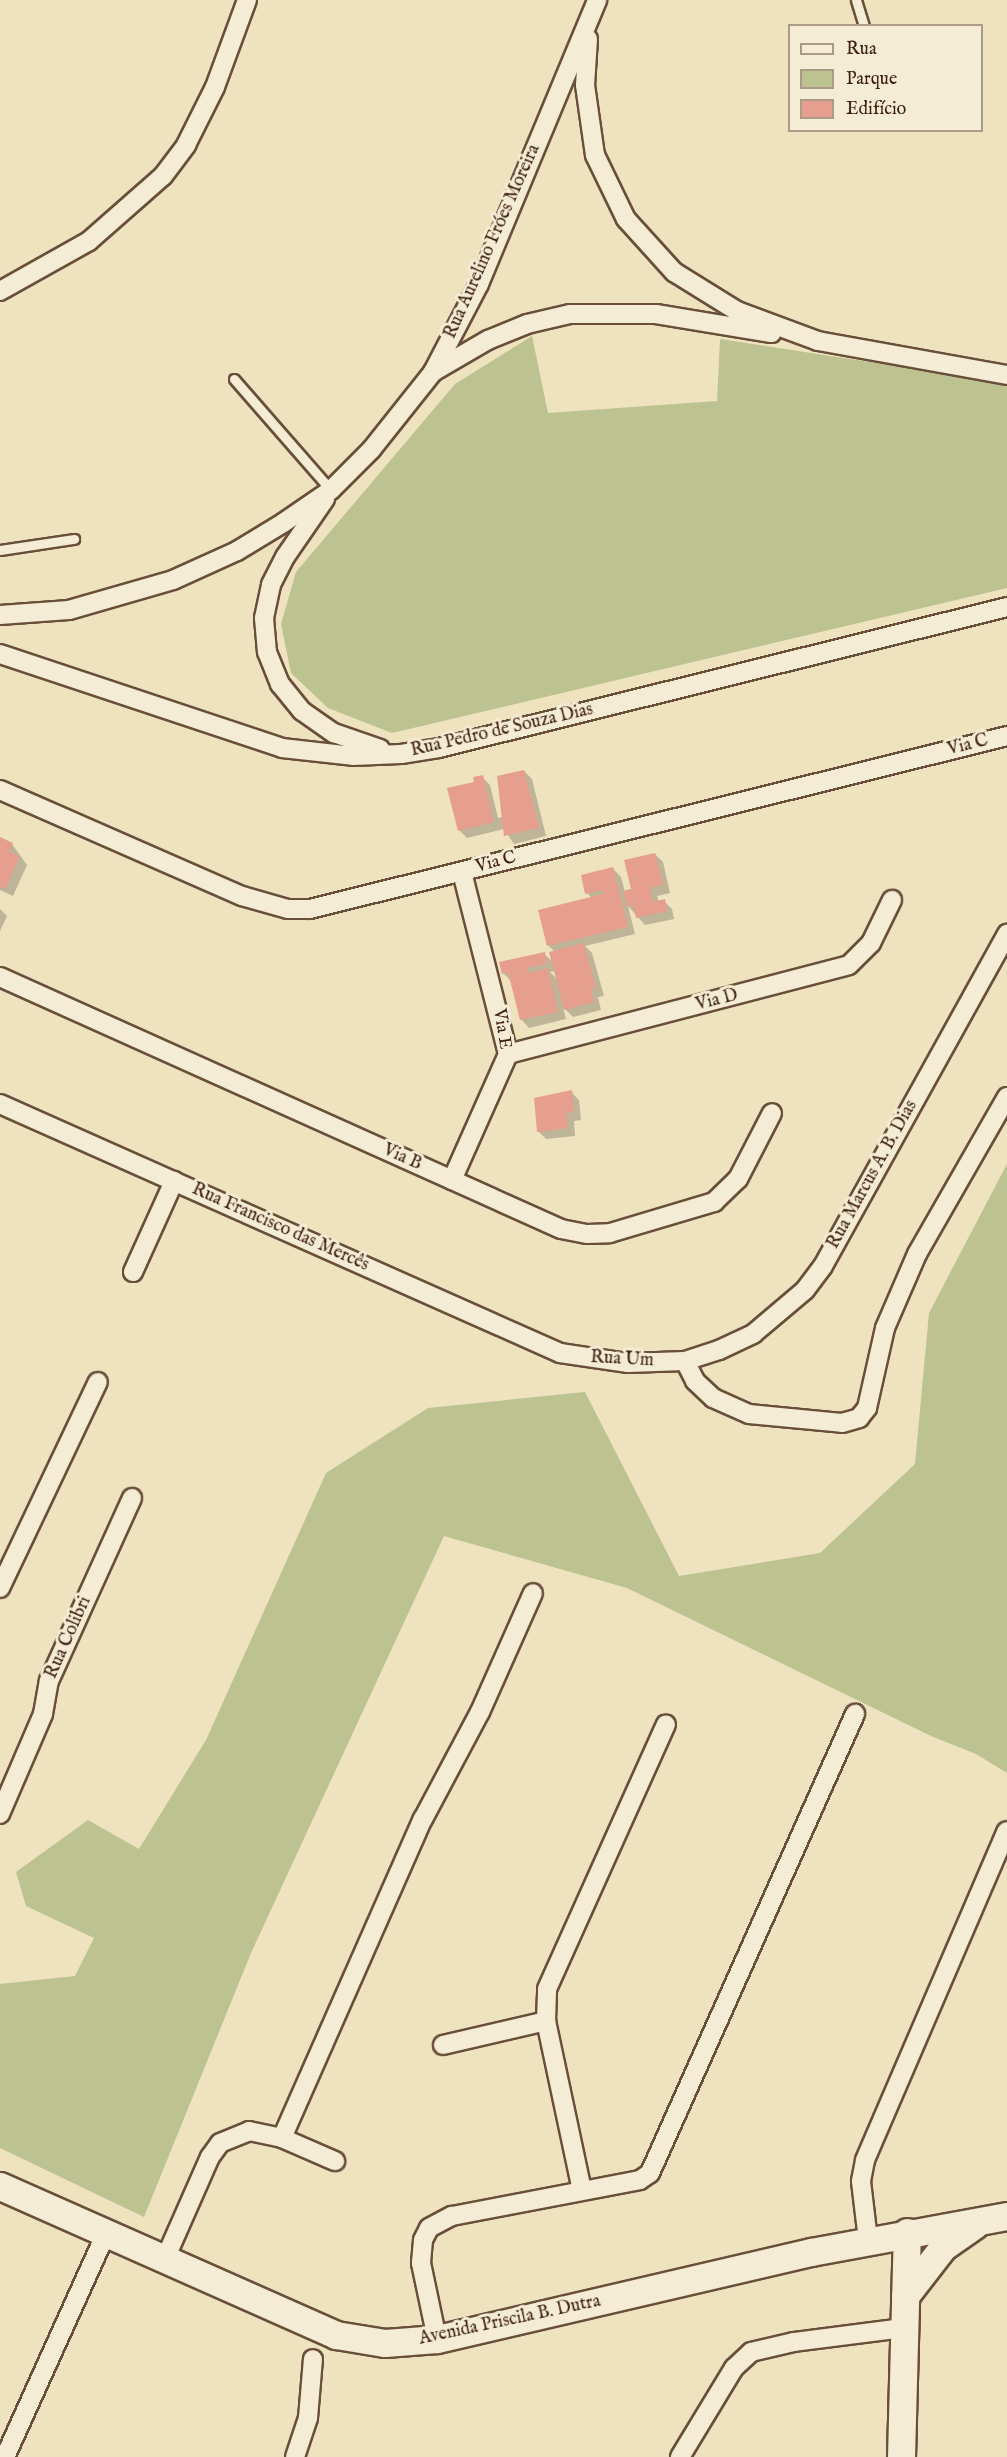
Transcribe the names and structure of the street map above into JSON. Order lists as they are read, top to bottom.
{
  "streets": {
    "street": [
      "Rua Aurelino Fróes Moreira",
      "Rua Pedro de Souza Dias",
      "Via C",
      "Via D",
      "Via E",
      "Via B",
      "Rua Marcus A. B. Dias",
      "Rua Francisco das Mercês",
      "Rua Um",
      "Rua Colibri",
      "Avenida Priscila B. Dutra"
    ]
  },
  "crossings": [
    ["Via C", "Via E"],
    ["Via D", "Via E"],
    ["Via E", "Via B"],
    ["Rua Marcus A. B. Dias", "Rua Um"],
    ["Rua Francisco das Mercês", "Rua Um"]
  ],
  "legend": ["Rua", "Parque", "Edifício"]
}
